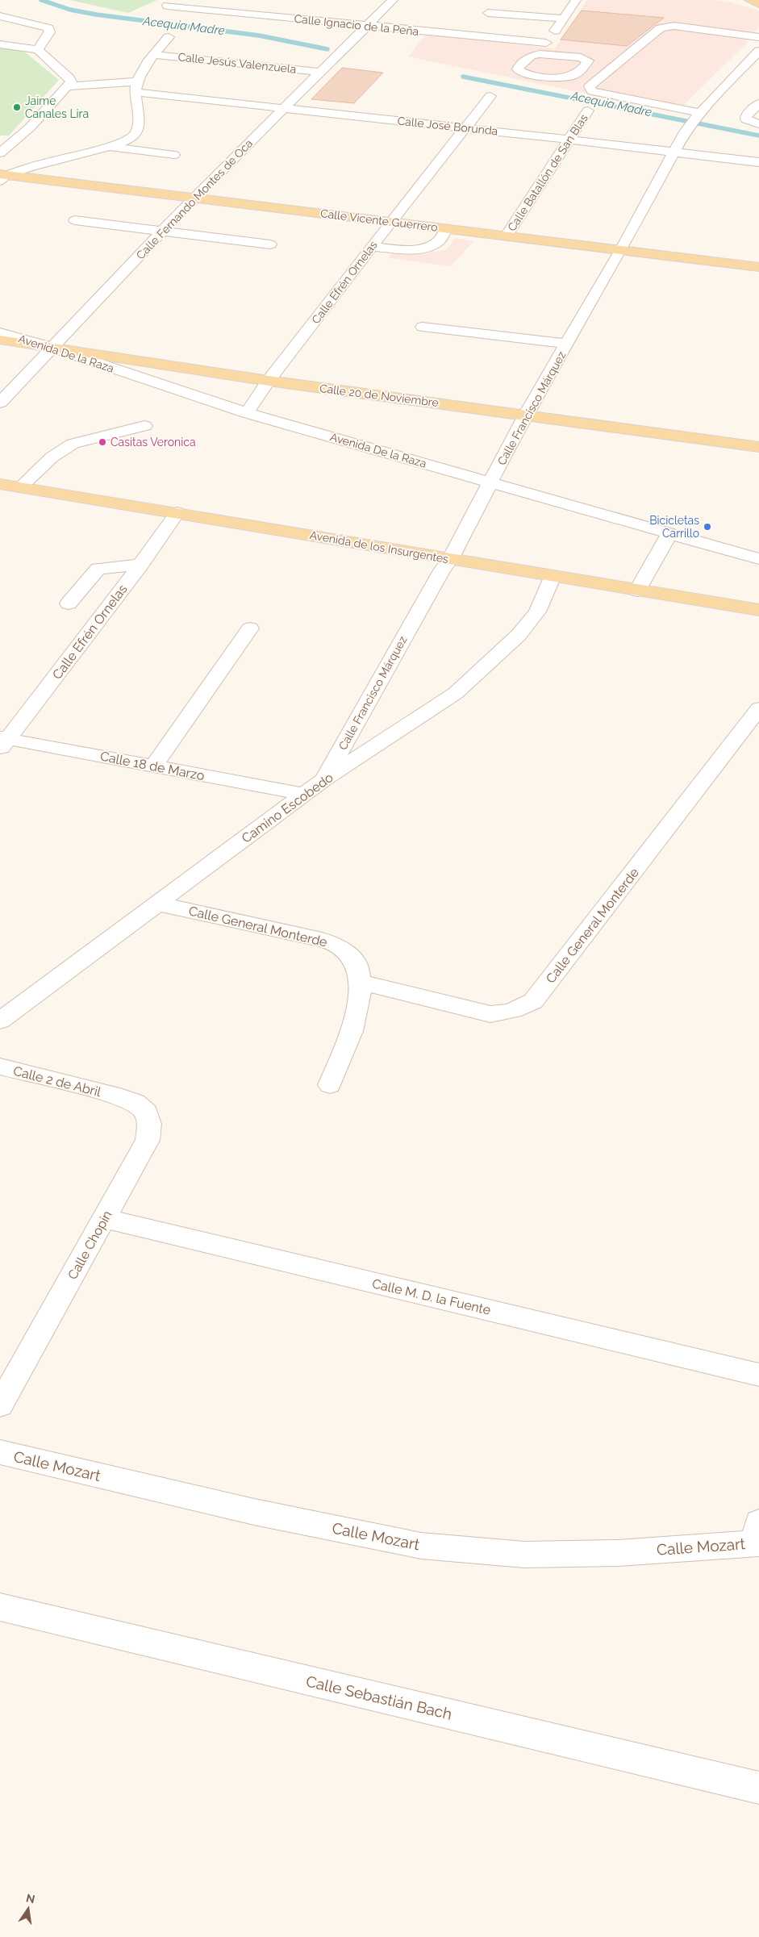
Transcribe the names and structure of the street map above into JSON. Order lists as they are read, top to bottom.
{
  "streets": {
    "main road": ["Calle Vicente Guerrero", "Calle 20 de Noviembre", "Avenida de los Insurgentes"],
    "street": [
      "Calle Ignacio de la Peña",
      "Calle Jesús Valenzuela",
      "Calle José Borunda",
      "Calle Batallón de San Blas",
      "Calle Fernando Montes de Oca",
      "Calle Efrén Ornelas",
      "Avenida De la Raza",
      "Calle Francisco Márquez",
      "Calle 18 de Marzo",
      "Camino Escobedo",
      "Calle General Monterde",
      "Calle 2 de Abril",
      "Calle Chopin",
      "Calle M. D. la Fuente",
      "Calle Mozart",
      "Calle Sebastián Bach"
    ]
  },
  "crossings": [
    ["Calle Ignacio de la Peña", "Calle Fernando Montes de Oca"],
    ["Calle Jesús Valenzuela", "Calle Fernando Montes de Oca"],
    ["Calle José Borunda", "Calle Batallón de San Blas"],
    ["Calle José Borunda", "Calle Fernando Montes de Oca"],
    ["Calle José Borunda", "Calle Efrén Ornelas"],
    ["Calle José Borunda", "Calle Francisco Márquez"],
    ["Calle Batallón de San Blas", "Calle Vicente Guerrero"],
    ["Calle Fernando Montes de Oca", "Calle Vicente Guerrero"],
    ["Calle Fernando Montes de Oca", "Avenida De la Raza"],
    ["Calle Fernando Montes de Oca", "Calle 20 de Noviembre"],
    ["Calle Vicente Guerrero", "Calle Efrén Ornelas"],
    ["Calle Vicente Guerrero", "Calle Francisco Márquez"],
    ["Calle Efrén Ornelas", "Avenida De la Raza"],
    ["Calle Efrén Ornelas", "Calle 20 de Noviembre"],
    ["Calle Efrén Ornelas", "Avenida de los Insurgentes"],
    ["Calle Efrén Ornelas", "Calle 18 de Marzo"],
    ["Avenida De la Raza", "Calle 20 de Noviembre"],
    ["Avenida De la Raza", "Calle Francisco Márquez"],
    ["Calle 20 de Noviembre", "Calle Francisco Márquez"],
    ["Calle Francisco Márquez", "Avenida de los Insurgentes"],
    ["Calle Francisco Márquez", "Camino Escobedo"],
    ["Avenida de los Insurgentes", "Camino Escobedo"],
    ["Calle 18 de Marzo", "Camino Escobedo"],
    ["Camino Escobedo", "Calle General Monterde"],
    ["Calle 2 de Abril", "Calle Chopin"],
    ["Calle Chopin", "Calle M. D. la Fuente"]
  ],
  "water": ["Acequia Madre"],
  "places": ["Jaime Canales Lira", "Casitas Veronica", "Bicicletas Carrillo"],
  "north": "top"
}
